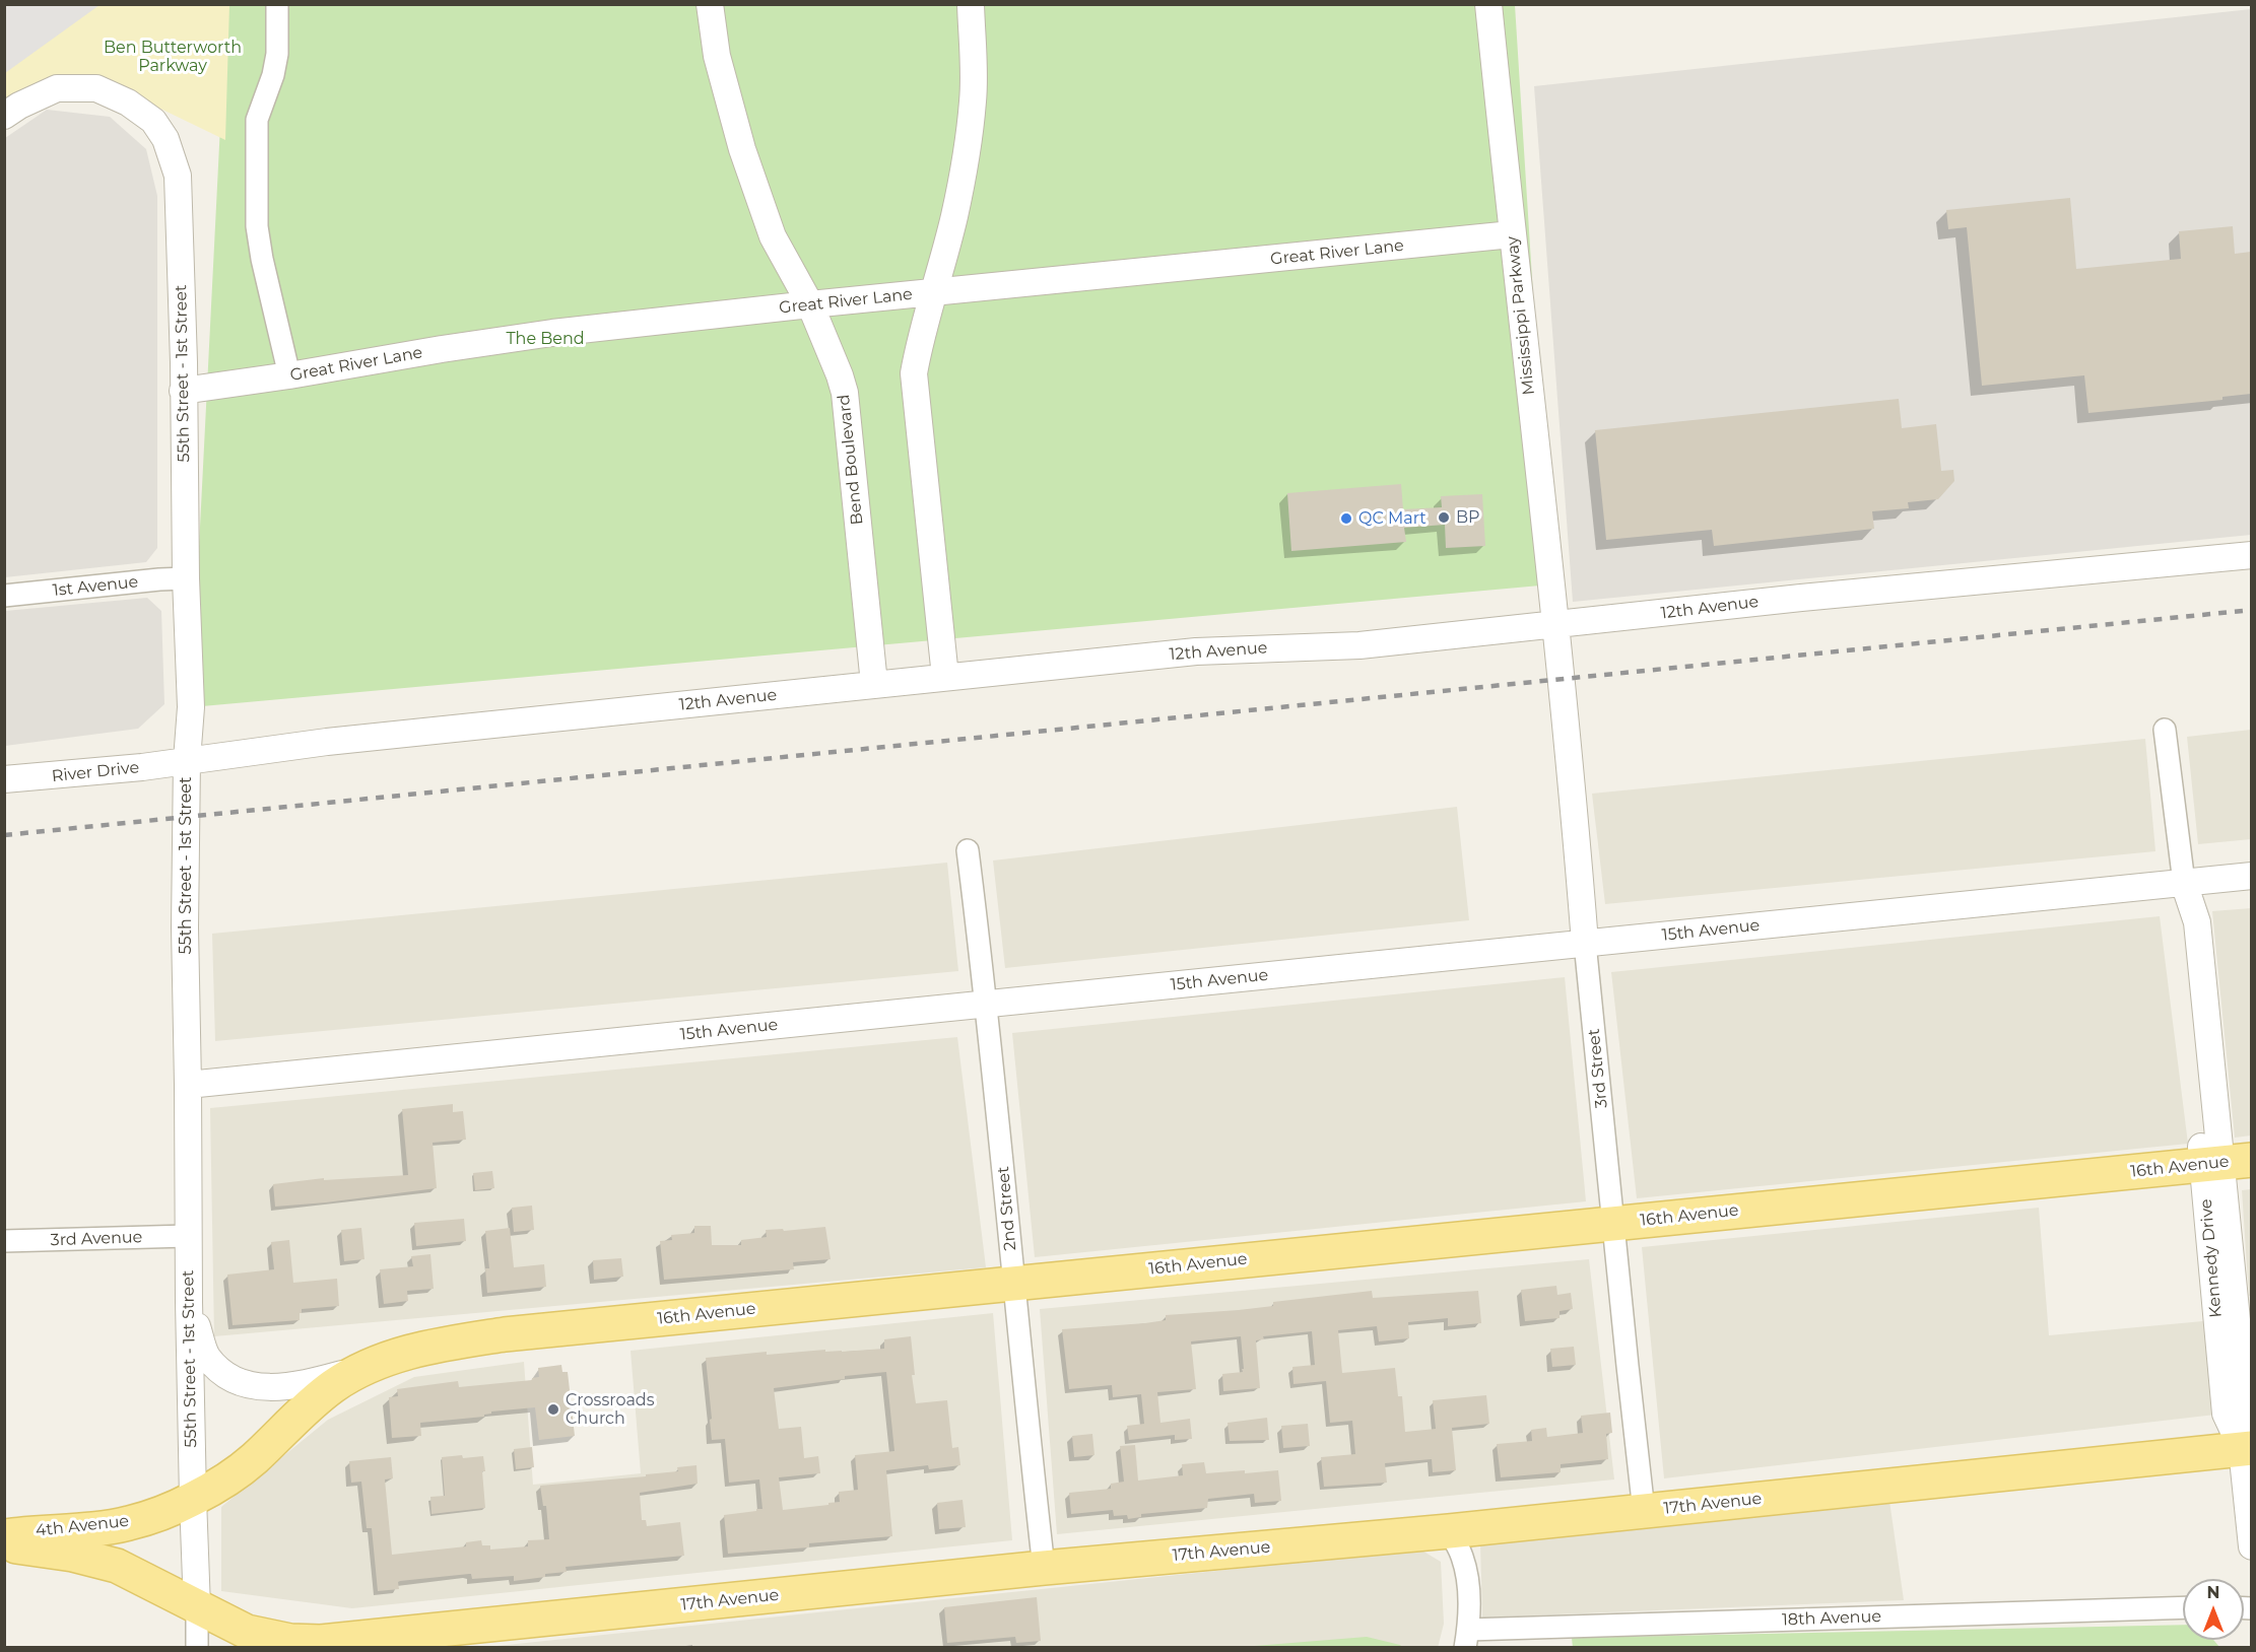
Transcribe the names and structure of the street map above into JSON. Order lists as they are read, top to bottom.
{
  "streets": {
    "main road": ["16th Avenue", "17th Avenue", "4th Avenue"],
    "street": [
      "Great River Lane",
      "Mississippi Parkway",
      "55th Street - 1st Street",
      "Bend Boulevard",
      "1st Avenue",
      "12th Avenue",
      "River Drive",
      "15th Avenue",
      "3rd Street",
      "2nd Street",
      "3rd Avenue",
      "Kennedy Drive",
      "18th Avenue"
    ]
  },
  "crossings": [
    ["Great River Lane", "Mississippi Parkway"],
    ["Great River Lane", "55th Street - 1st Street"],
    ["Great River Lane", "Bend Boulevard"],
    ["Mississippi Parkway", "12th Avenue"],
    ["Mississippi Parkway", "3rd Street"],
    ["55th Street - 1st Street", "1st Avenue"],
    ["55th Street - 1st Street", "12th Avenue"],
    ["55th Street - 1st Street", "River Drive"],
    ["55th Street - 1st Street", "15th Avenue"],
    ["55th Street - 1st Street", "16th Avenue"],
    ["55th Street - 1st Street", "3rd Avenue"],
    ["55th Street - 1st Street", "17th Avenue"],
    ["55th Street - 1st Street", "4th Avenue"],
    ["Bend Boulevard", "12th Avenue"],
    ["12th Avenue", "River Drive"],
    ["12th Avenue", "3rd Street"],
    ["15th Avenue", "3rd Street"],
    ["15th Avenue", "2nd Street"],
    ["15th Avenue", "Kennedy Drive"],
    ["3rd Street", "16th Avenue"],
    ["3rd Street", "17th Avenue"],
    ["16th Avenue", "2nd Street"],
    ["16th Avenue", "Kennedy Drive"],
    ["16th Avenue", "4th Avenue"],
    ["2nd Street", "17th Avenue"],
    ["Kennedy Drive", "17th Avenue"],
    ["17th Avenue", "4th Avenue"]
  ],
  "parks": ["Ben Butterworth Parkway", "The Bend"],
  "places": ["BP", "QC Mart", "Crossroads Church"],
  "north": "top"
}
